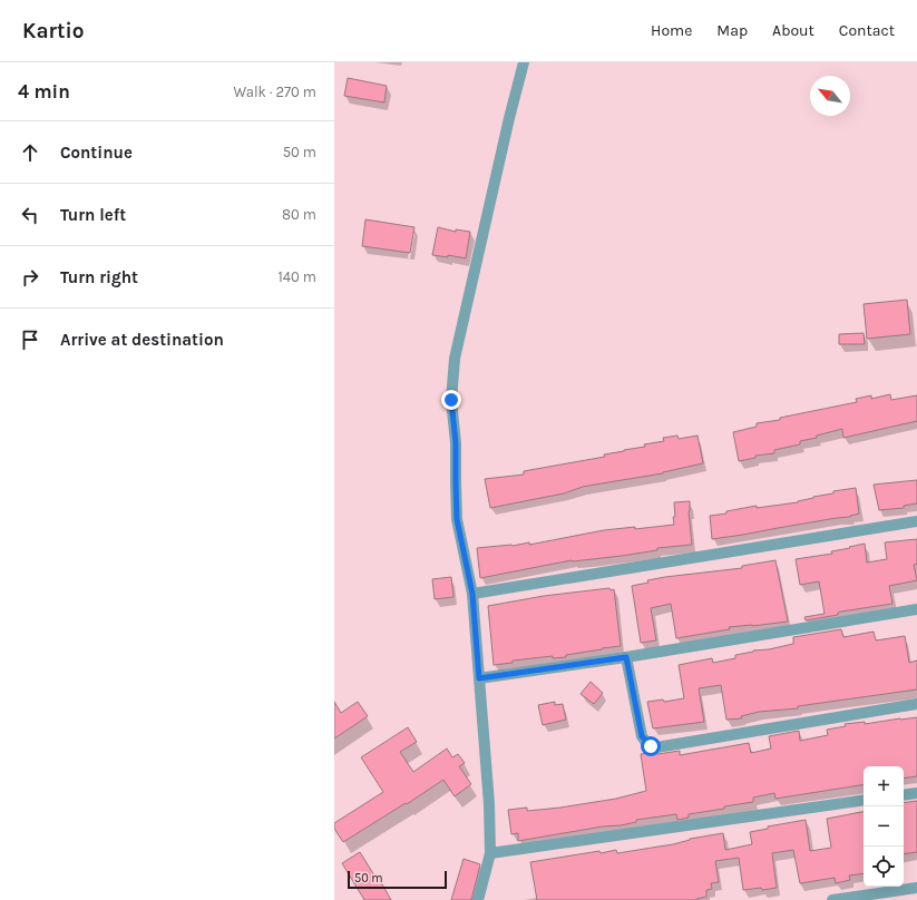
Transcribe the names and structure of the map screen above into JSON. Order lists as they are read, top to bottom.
{
  "scale_bar": "50 m",
  "north": "top left",
  "page": {
    "header": "Kartio",
    "nav": [
      "Home",
      "Map",
      "About",
      "Contact"
    ],
    "heading": ["4 min", "Walk · 270 m"],
    "list": [
      ["Continue", "50 m"],
      ["Turn left", "80 m"],
      ["Turn right", "140 m"],
      "Arrive at destination"
    ],
    "map_buttons": ["+", "−"],
    "scale": "50 m"
  }
}
